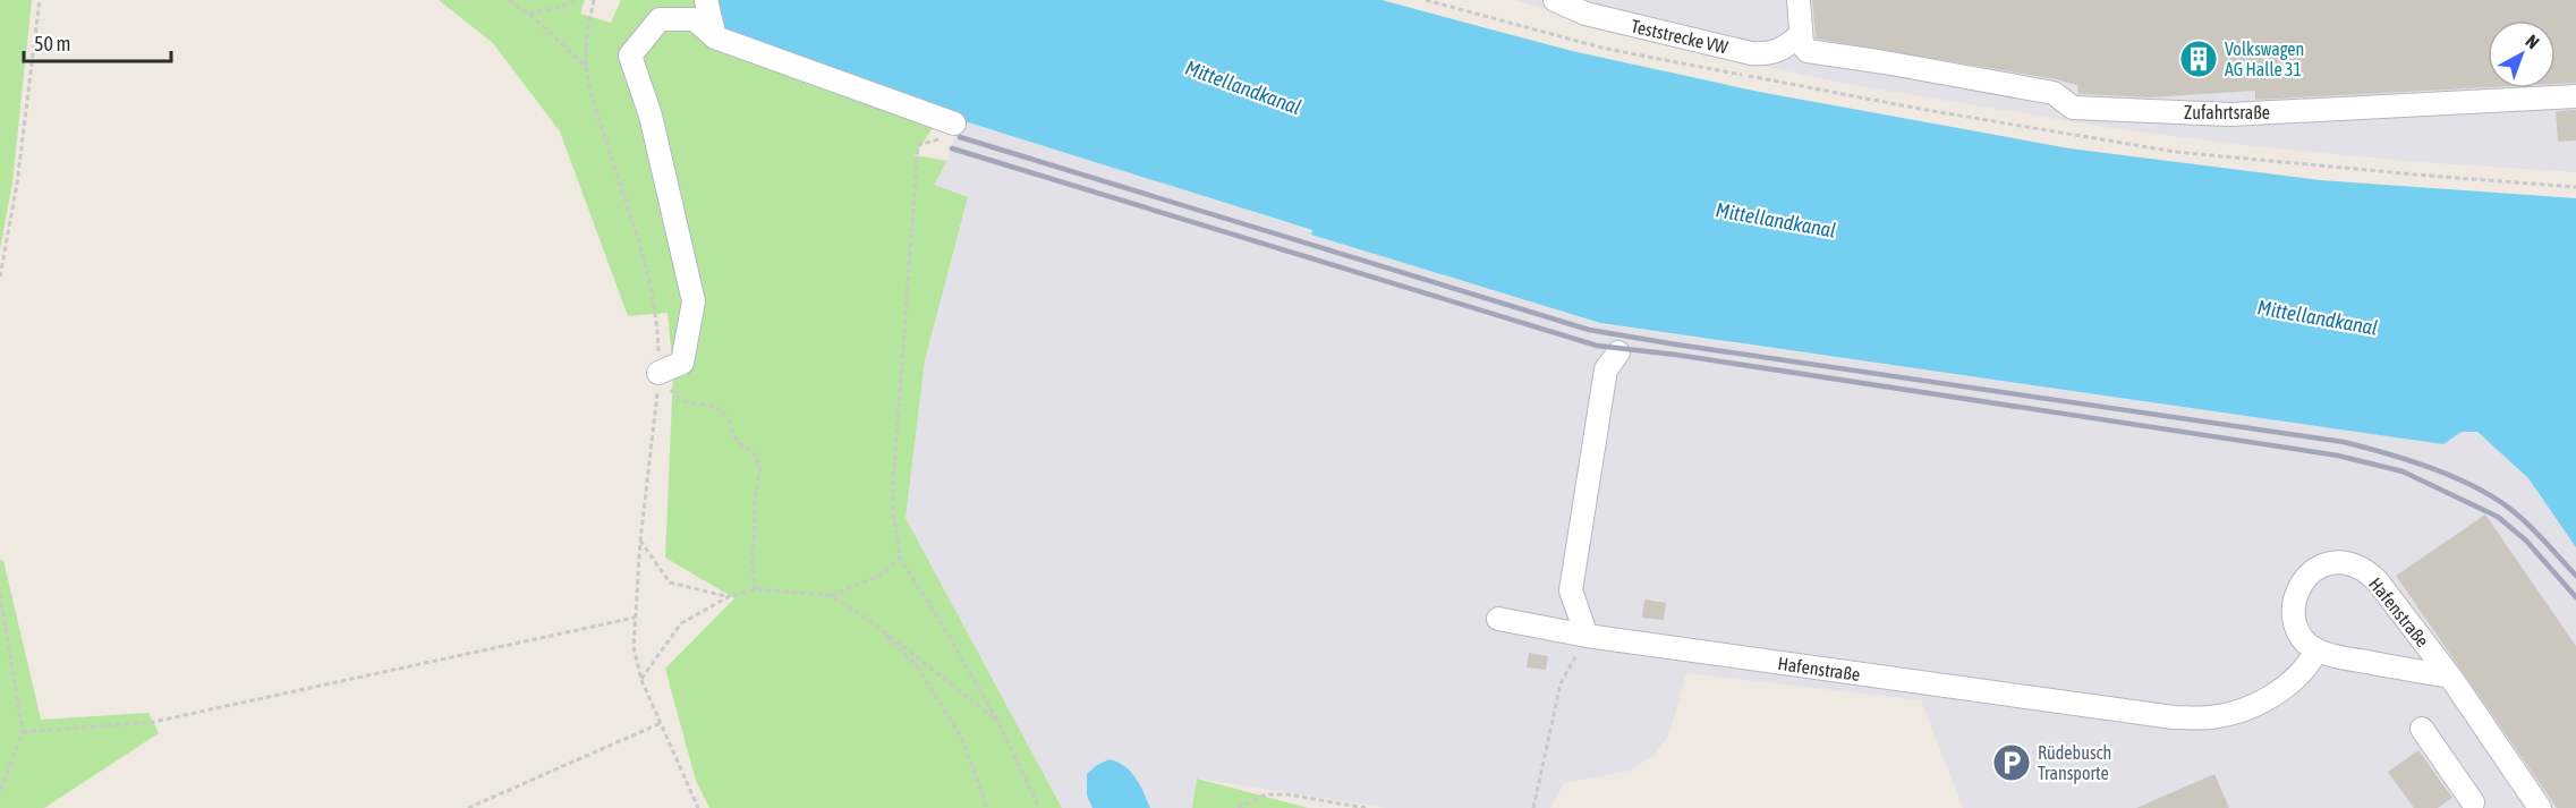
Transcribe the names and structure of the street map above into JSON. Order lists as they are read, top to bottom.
{
  "streets": {
    "street": ["Teststrecke VW", "Zufahrtsraße", "Hafenstraße"]
  },
  "crossings": [
    ["Teststrecke VW", "Zufahrtsraße"]
  ],
  "water": ["Mittellandkanal"],
  "places": {
    "building": ["Volkswagen AG Halle 31"],
    "parking": ["Rüdebusch Transporte"]
  },
  "scale_bar": "50 m",
  "north": "top right"
}
